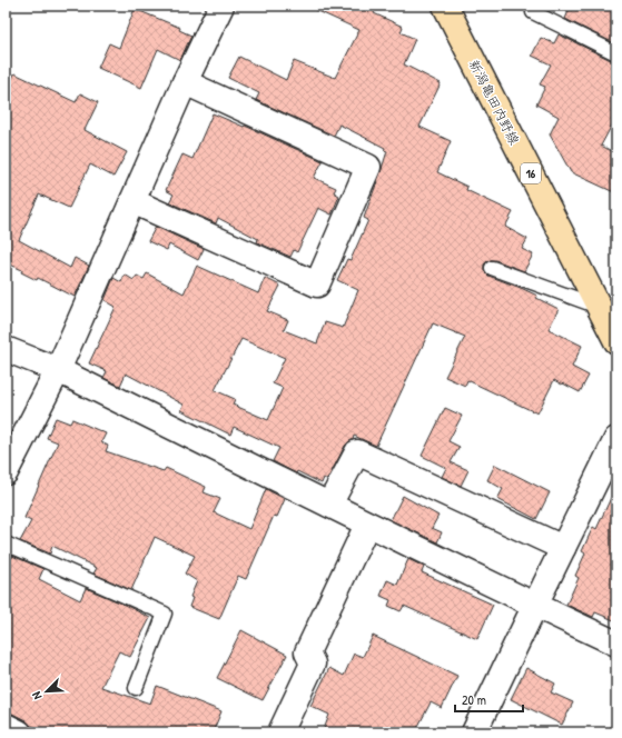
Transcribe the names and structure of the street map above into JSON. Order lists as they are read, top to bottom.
{
  "streets": {
    "main road": ["新潟亀田内野線", "16"]
  },
  "scale_bar": "20 m",
  "north": "bottom left"
}
